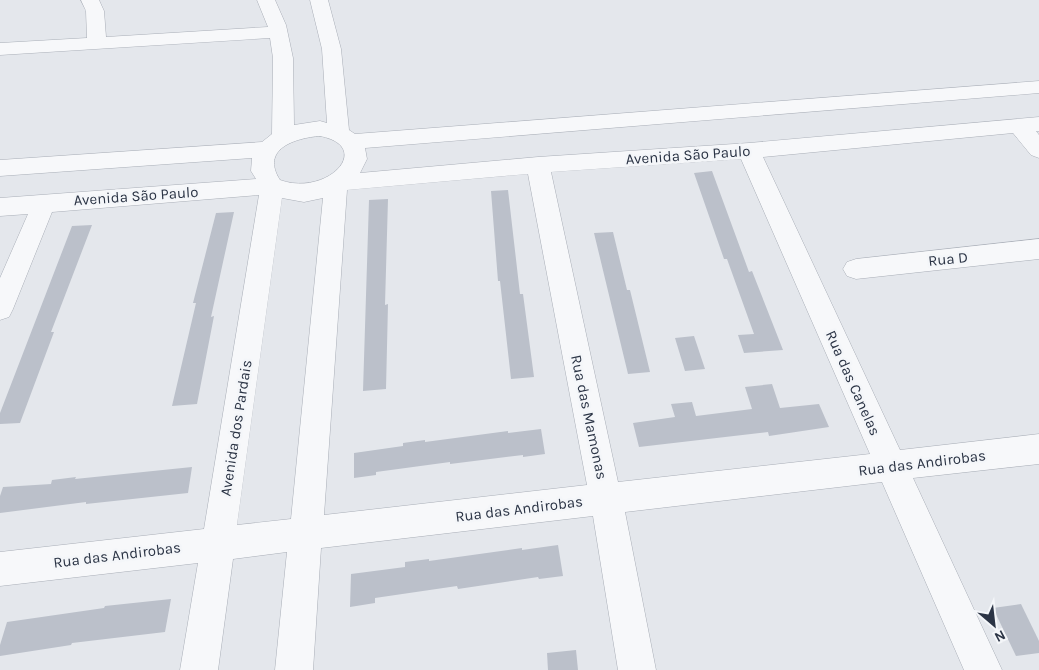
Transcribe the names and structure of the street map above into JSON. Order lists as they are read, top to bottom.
{
  "streets": {
    "street": [
      "Avenida São Paulo",
      "Rua D",
      "Rua das Canelas",
      "Rua das Mamonas",
      "Avenida dos Pardais",
      "Rua das Andirobas"
    ]
  },
  "crossings": [
    ["Avenida São Paulo", "Rua das Canelas"],
    ["Avenida São Paulo", "Rua das Mamonas"],
    ["Avenida São Paulo", "Avenida dos Pardais"],
    ["Rua das Canelas", "Rua das Andirobas"],
    ["Rua das Mamonas", "Rua das Andirobas"],
    ["Avenida dos Pardais", "Rua das Andirobas"]
  ],
  "north": "bottom right"
}
